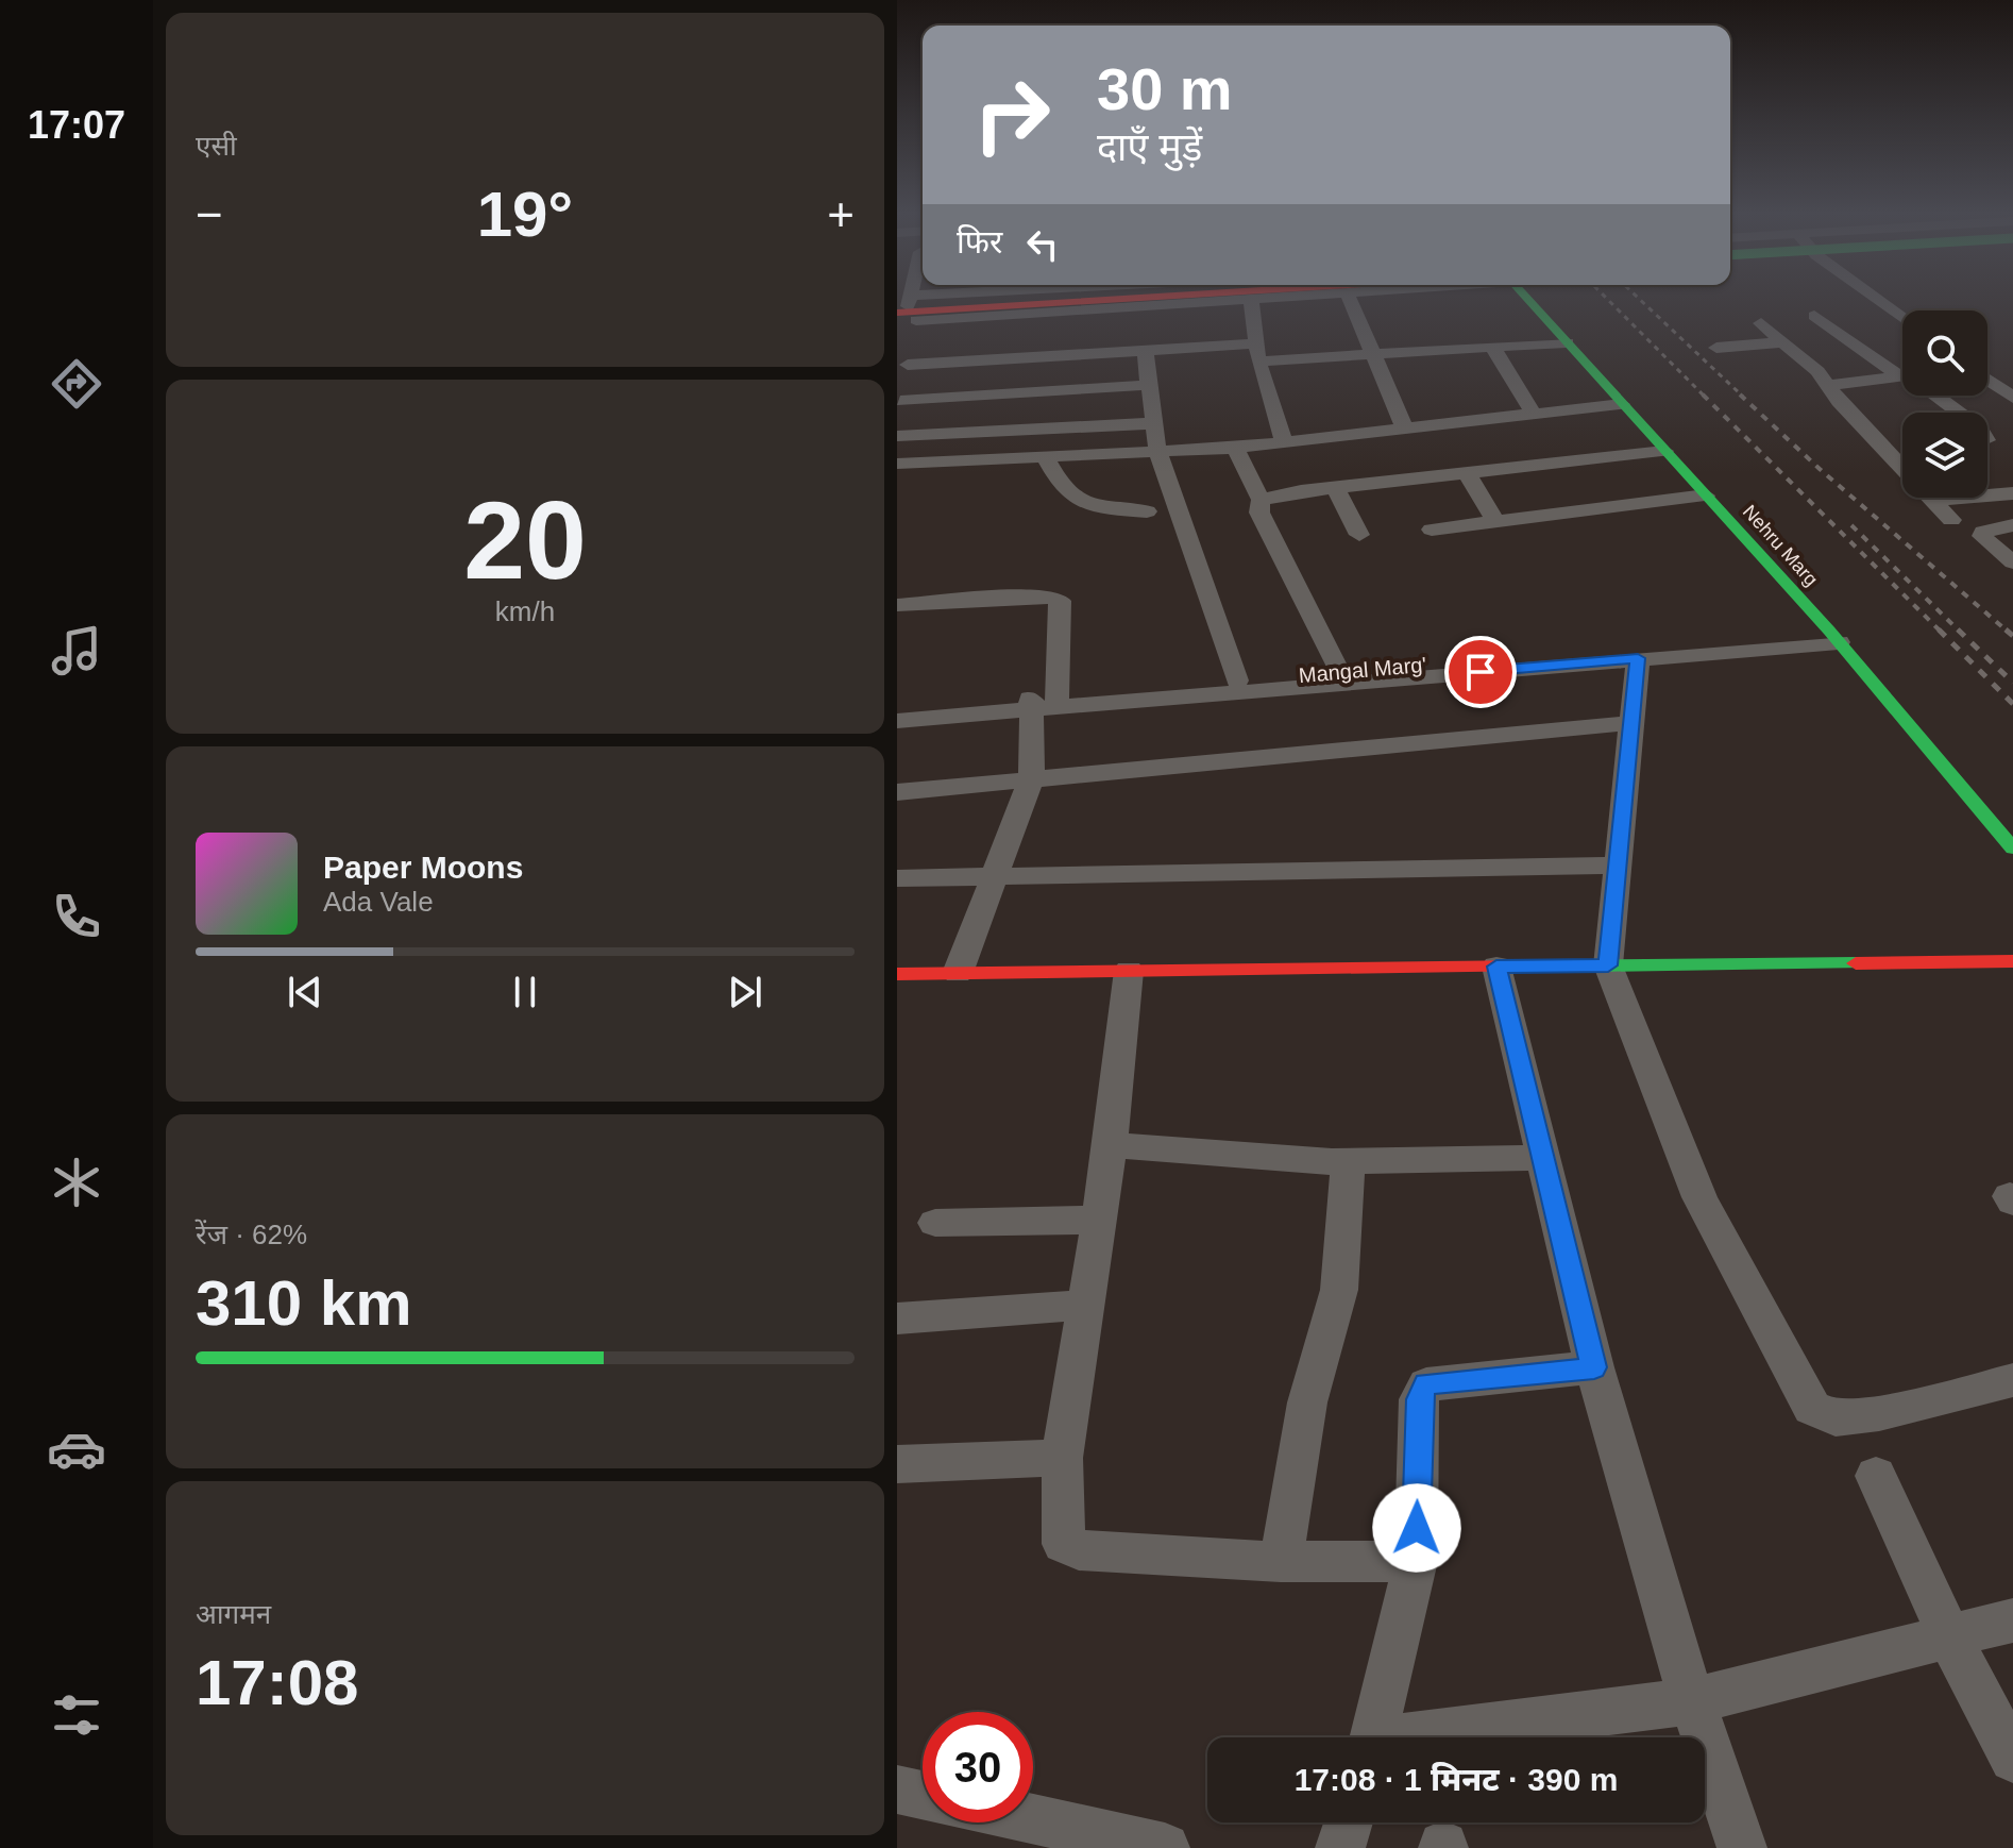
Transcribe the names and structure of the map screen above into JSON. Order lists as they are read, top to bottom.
{
  "streets": {
    "street": ["Nehru Marg", "Mangal Marg'"]
  },
  "crossings": [
    ["Nehru Marg", "Mangal Marg'"]
  ],
  "page": {
    "tabs": "17:07",
    "tile": [
      "एसी",
      ["20", "km/h"],
      ["रेंज · 62%", "310 km"],
      ["आगमन", "17:08"]
    ],
    "turn": ["30 m", "दाएँ मुड़ें"],
    "heat": ["−", "19°", "+"],
    "then": "फिर",
    "song": ["Paper Moons", "Ada Vale"],
    "limit": "30",
    "trip": "17:08 · 1 मिनट · 390 m"
  }
}
